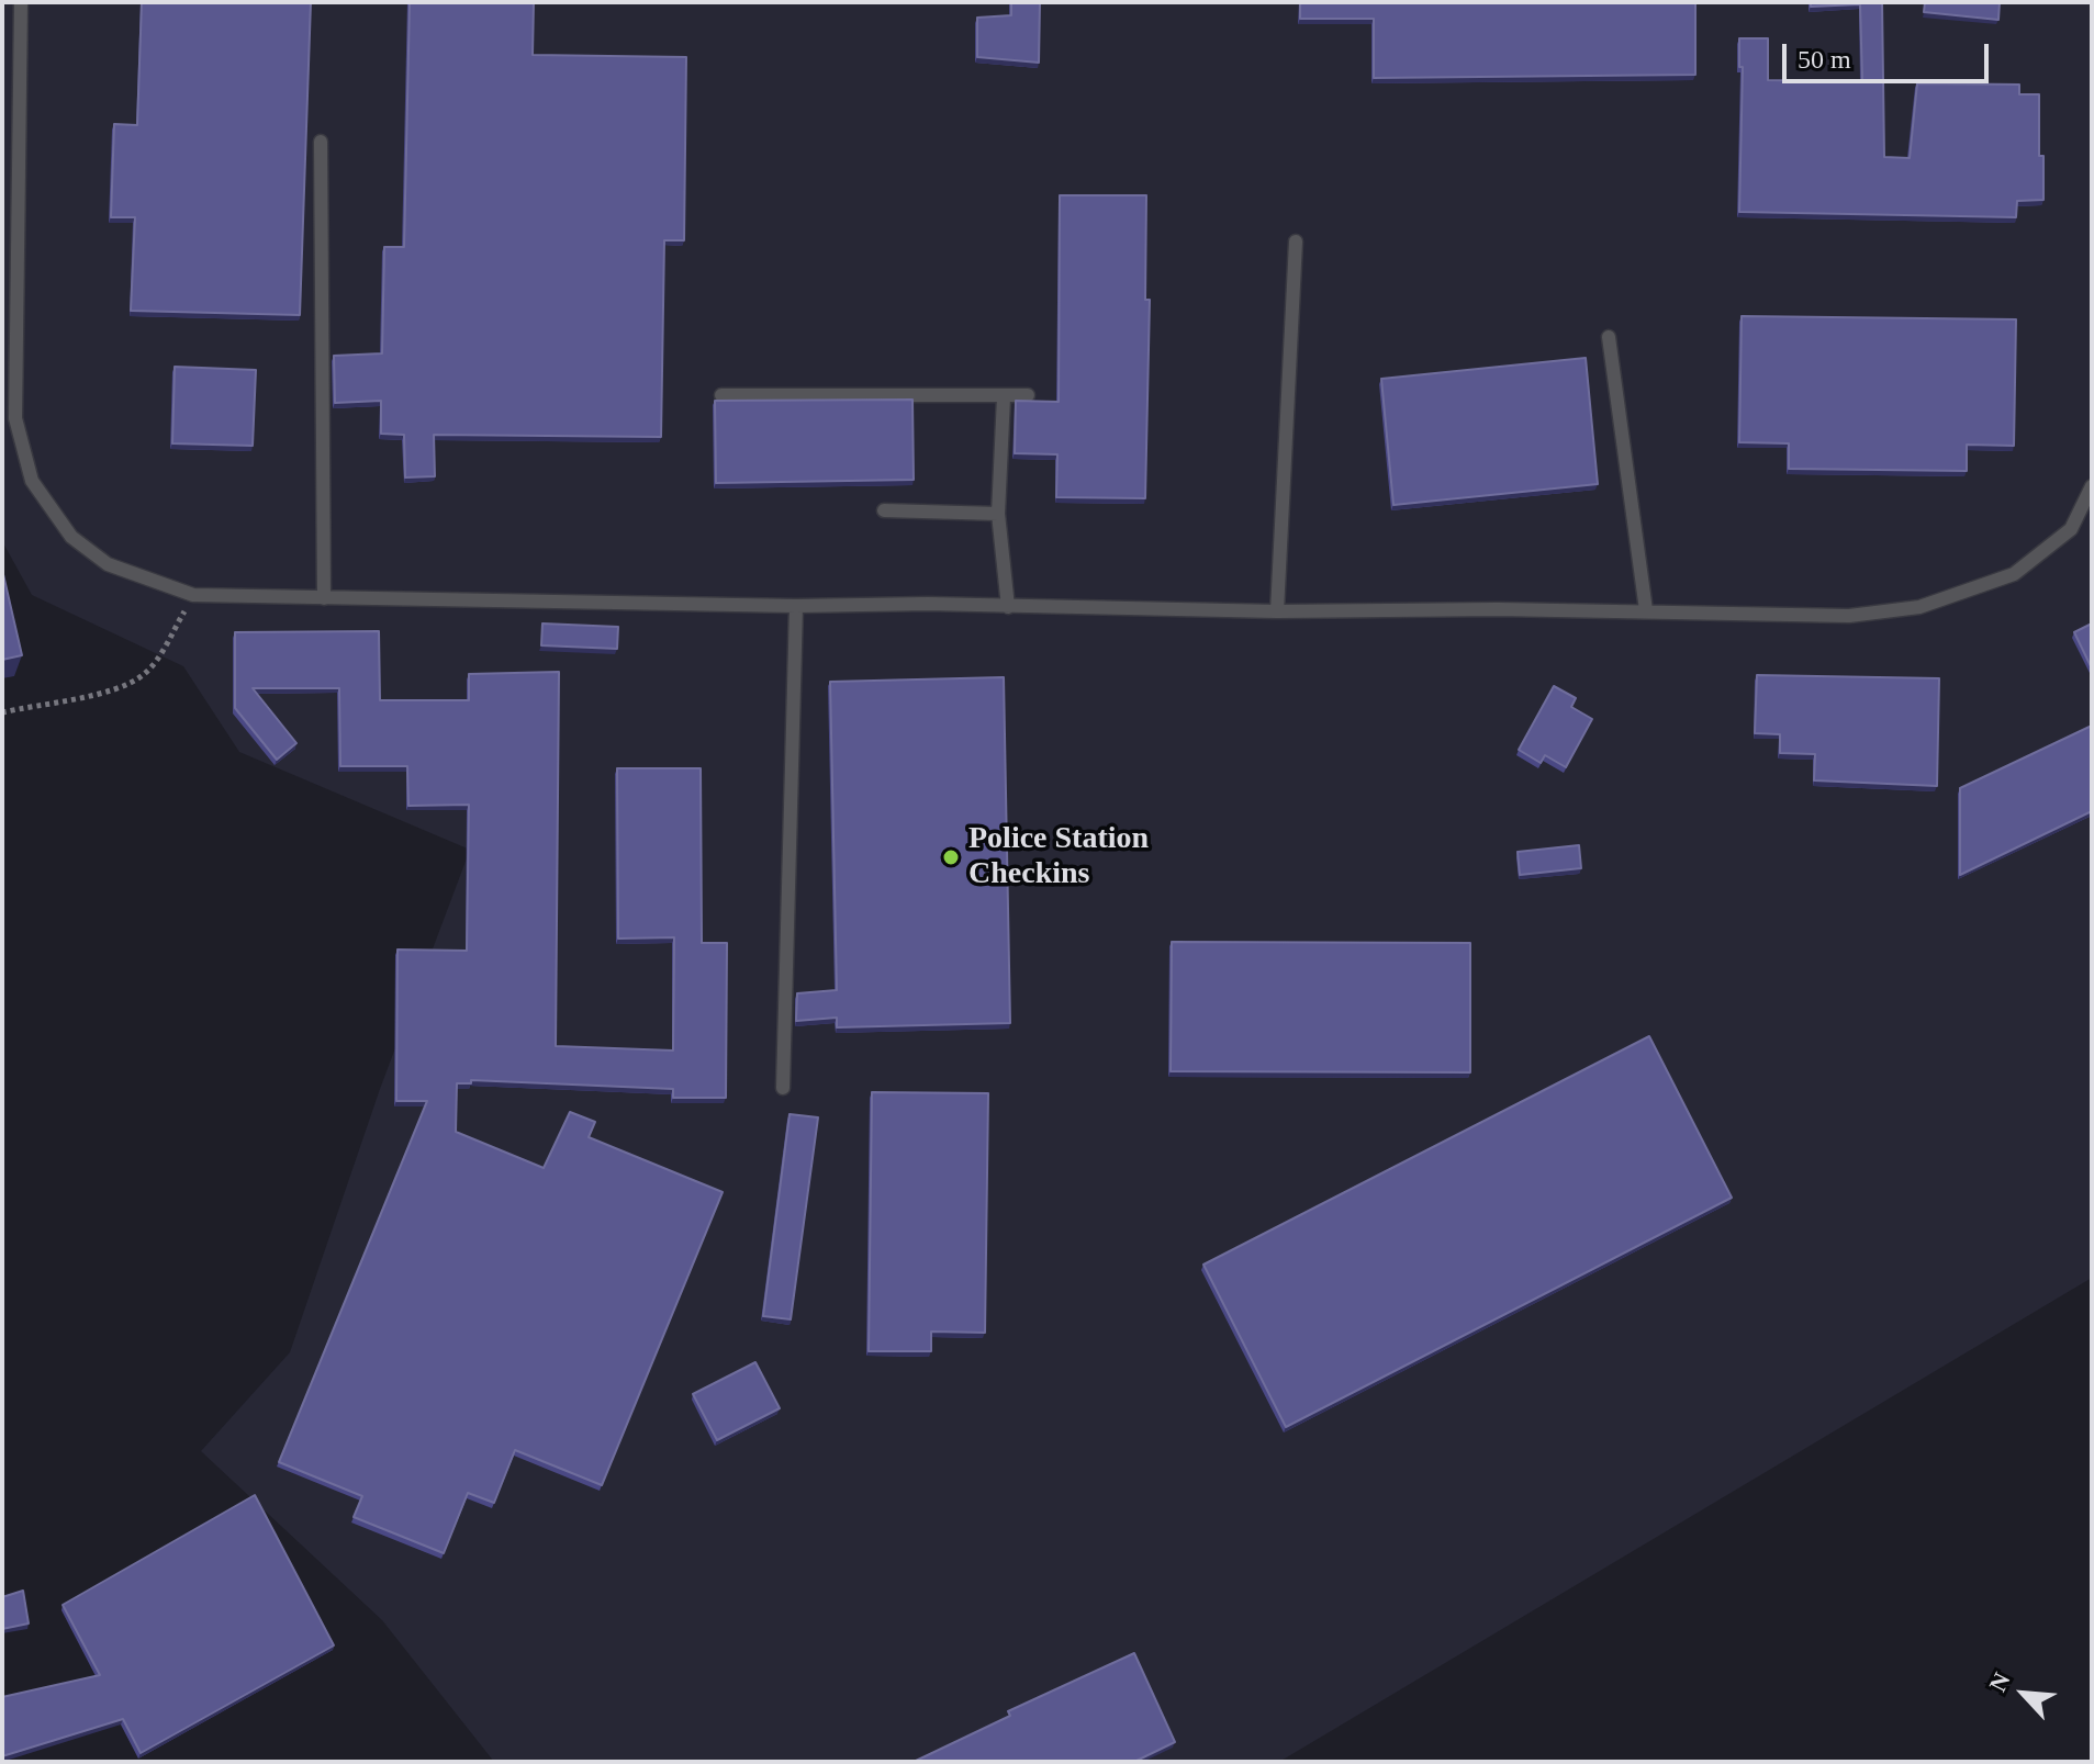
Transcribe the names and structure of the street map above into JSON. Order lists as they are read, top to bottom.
{
  "places": ["Police Station Checkins"],
  "scale_bar": "50 m",
  "north": "top left"
}
